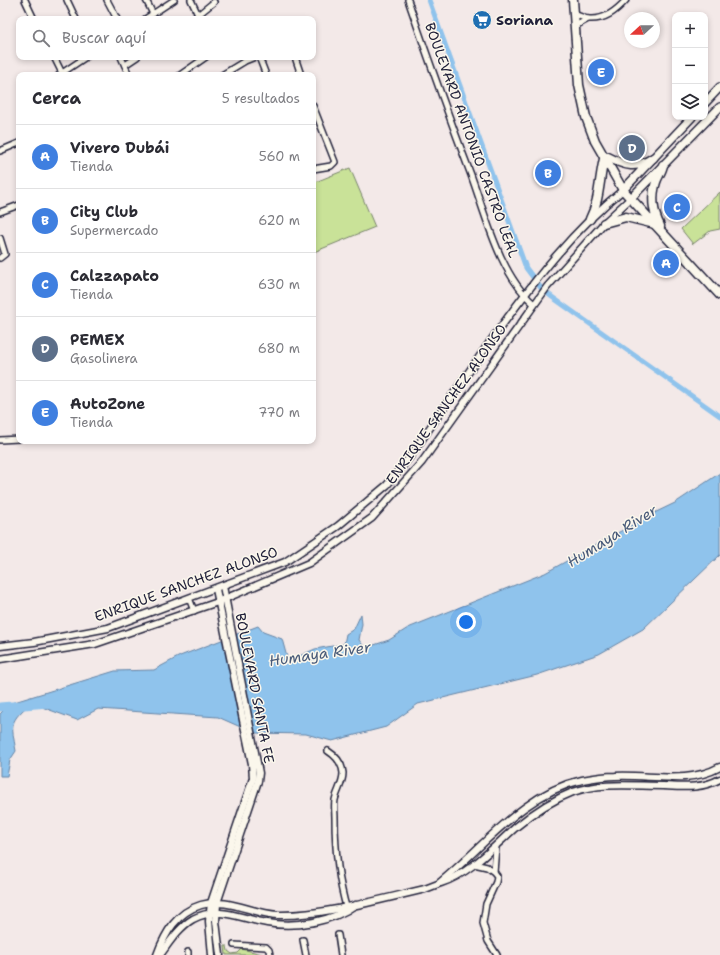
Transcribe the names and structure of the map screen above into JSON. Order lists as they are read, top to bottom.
{
  "streets": {
    "street": ["BOULEVARD ANTONIO CASTRO LEAL", "ENRIQUE SANCHEZ ALONSO", "BOULEVARD SANTA FE"]
  },
  "crossings": [
    ["BOULEVARD ANTONIO CASTRO LEAL", "ENRIQUE SANCHEZ ALONSO"],
    ["ENRIQUE SANCHEZ ALONSO", "BOULEVARD SANTA FE"]
  ],
  "water": ["Humaya River"],
  "places": {
    "supermarket": ["Soriana"]
  },
  "north": "left",
  "page": {
    "map_buttons": ["+", "−"],
    "search": "Buscar aquí",
    "pins": [
      "E",
      "D",
      "B",
      "C",
      "A"
    ],
    "heading": ["Cerca", "5 resultados"],
    "list": [
      {
        "mark": "A",
        "name": "Vivero Dubái",
        "note": "Tienda",
        "value": "560 m"
      },
      {
        "mark": "B",
        "name": "City Club",
        "note": "Supermercado",
        "value": "620 m"
      },
      {
        "mark": "C",
        "name": "Calzzapato",
        "note": "Tienda",
        "value": "630 m"
      },
      {
        "mark": "D",
        "name": "PEMEX",
        "note": "Gasolinera",
        "value": "680 m"
      },
      {
        "mark": "E",
        "name": "AutoZone",
        "note": "Tienda",
        "value": "770 m"
      }
    ]
  }
}
